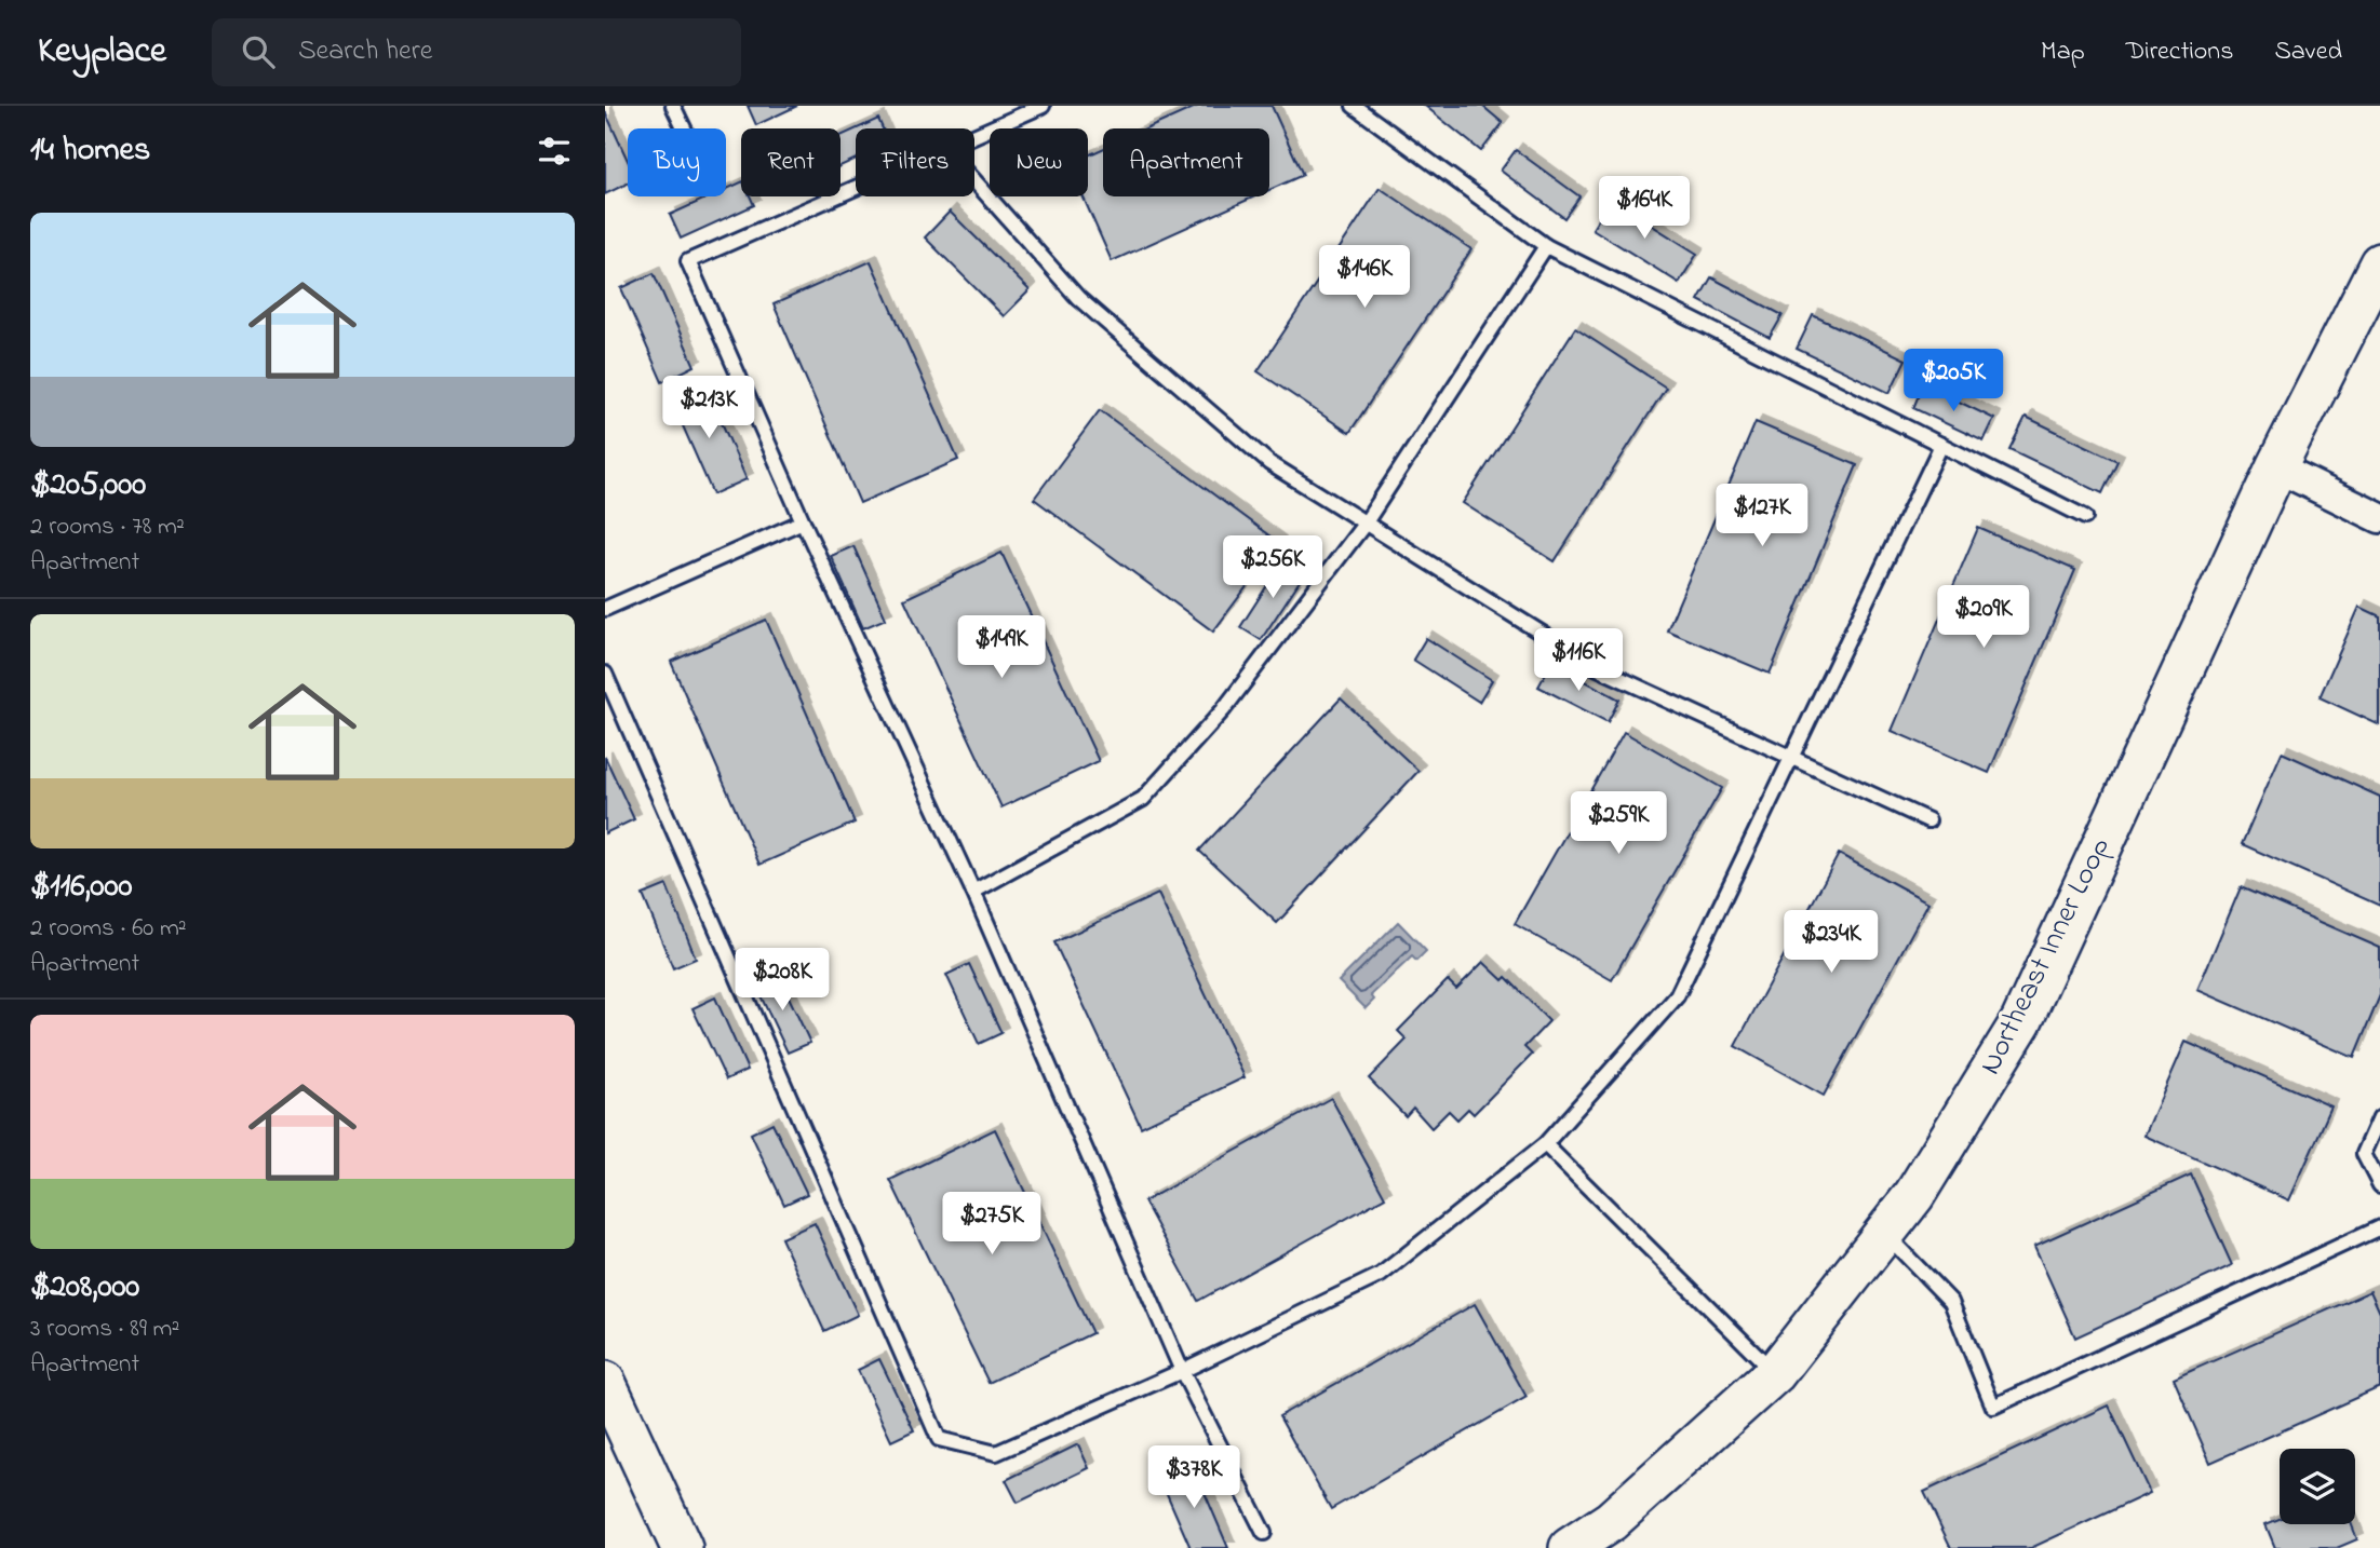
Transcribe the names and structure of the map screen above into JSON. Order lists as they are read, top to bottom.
{
  "streets": {
    "main road": ["Northeast Inner Loop"]
  },
  "page": {
    "header": "Keyplace",
    "search": "Search here",
    "nav": ["Map", "Directions", "Saved"],
    "heading": "14 homes",
    "chip": [
      "Buy",
      "Rent",
      "Filters",
      "New",
      "Apartment"
    ],
    "price": [
      "$164K",
      "$146K",
      "$205K",
      "$213K",
      "$127K",
      "$256K",
      "$209K",
      "$149K",
      "$116K",
      "$259K",
      "$234K",
      "$208K",
      "$275K",
      "$378K"
    ],
    "list": [
      {
        "name": "$205,000",
        "note": "2 rooms · 78 m² · Apartment"
      },
      {
        "name": "$116,000",
        "note": "2 rooms · 60 m² · Apartment"
      },
      {
        "name": "$208,000",
        "note": "3 rooms · 89 m² · Apartment"
      }
    ]
  }
}
